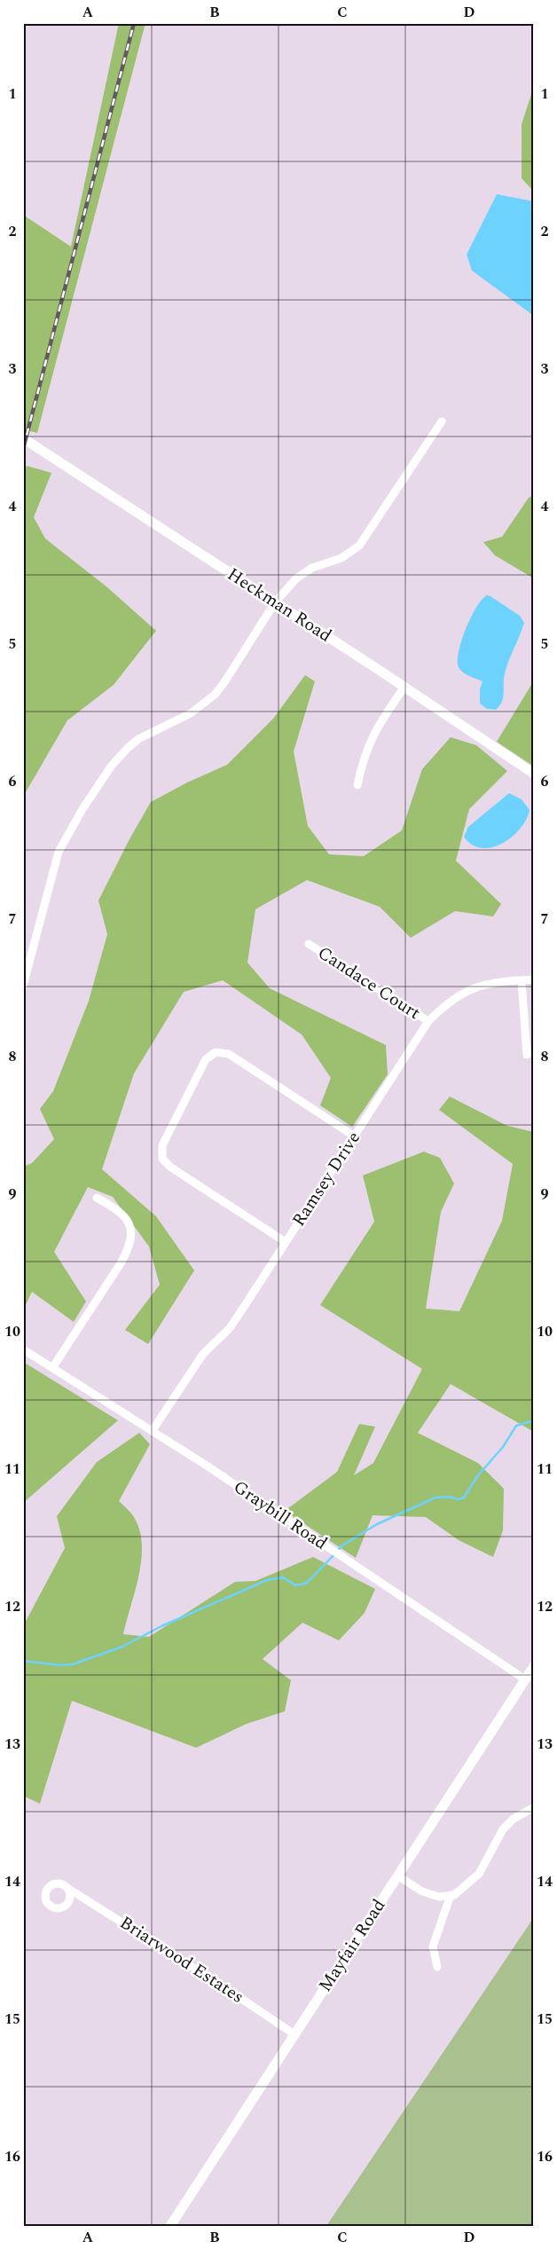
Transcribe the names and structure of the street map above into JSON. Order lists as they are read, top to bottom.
{
  "streets": {
    "street": [
      "Heckman Road",
      "Candace Court",
      "Ramsey Drive",
      "Graybill Road",
      "Mayfair Road",
      "Briarwood Estates"
    ]
  },
  "crossings": [
    ["Candace Court", "Ramsey Drive"],
    ["Ramsey Drive", "Graybill Road"],
    ["Graybill Road", "Mayfair Road"],
    ["Mayfair Road", "Briarwood Estates"]
  ],
  "grid": {
    "columns": [
      "A",
      "B",
      "C",
      "D"
    ],
    "rows": [
      "1",
      "2",
      "3",
      "4",
      "5",
      "6",
      "7",
      "8",
      "9",
      "10",
      "11",
      "12",
      "13",
      "14",
      "15",
      "16"
    ]
  }
}
